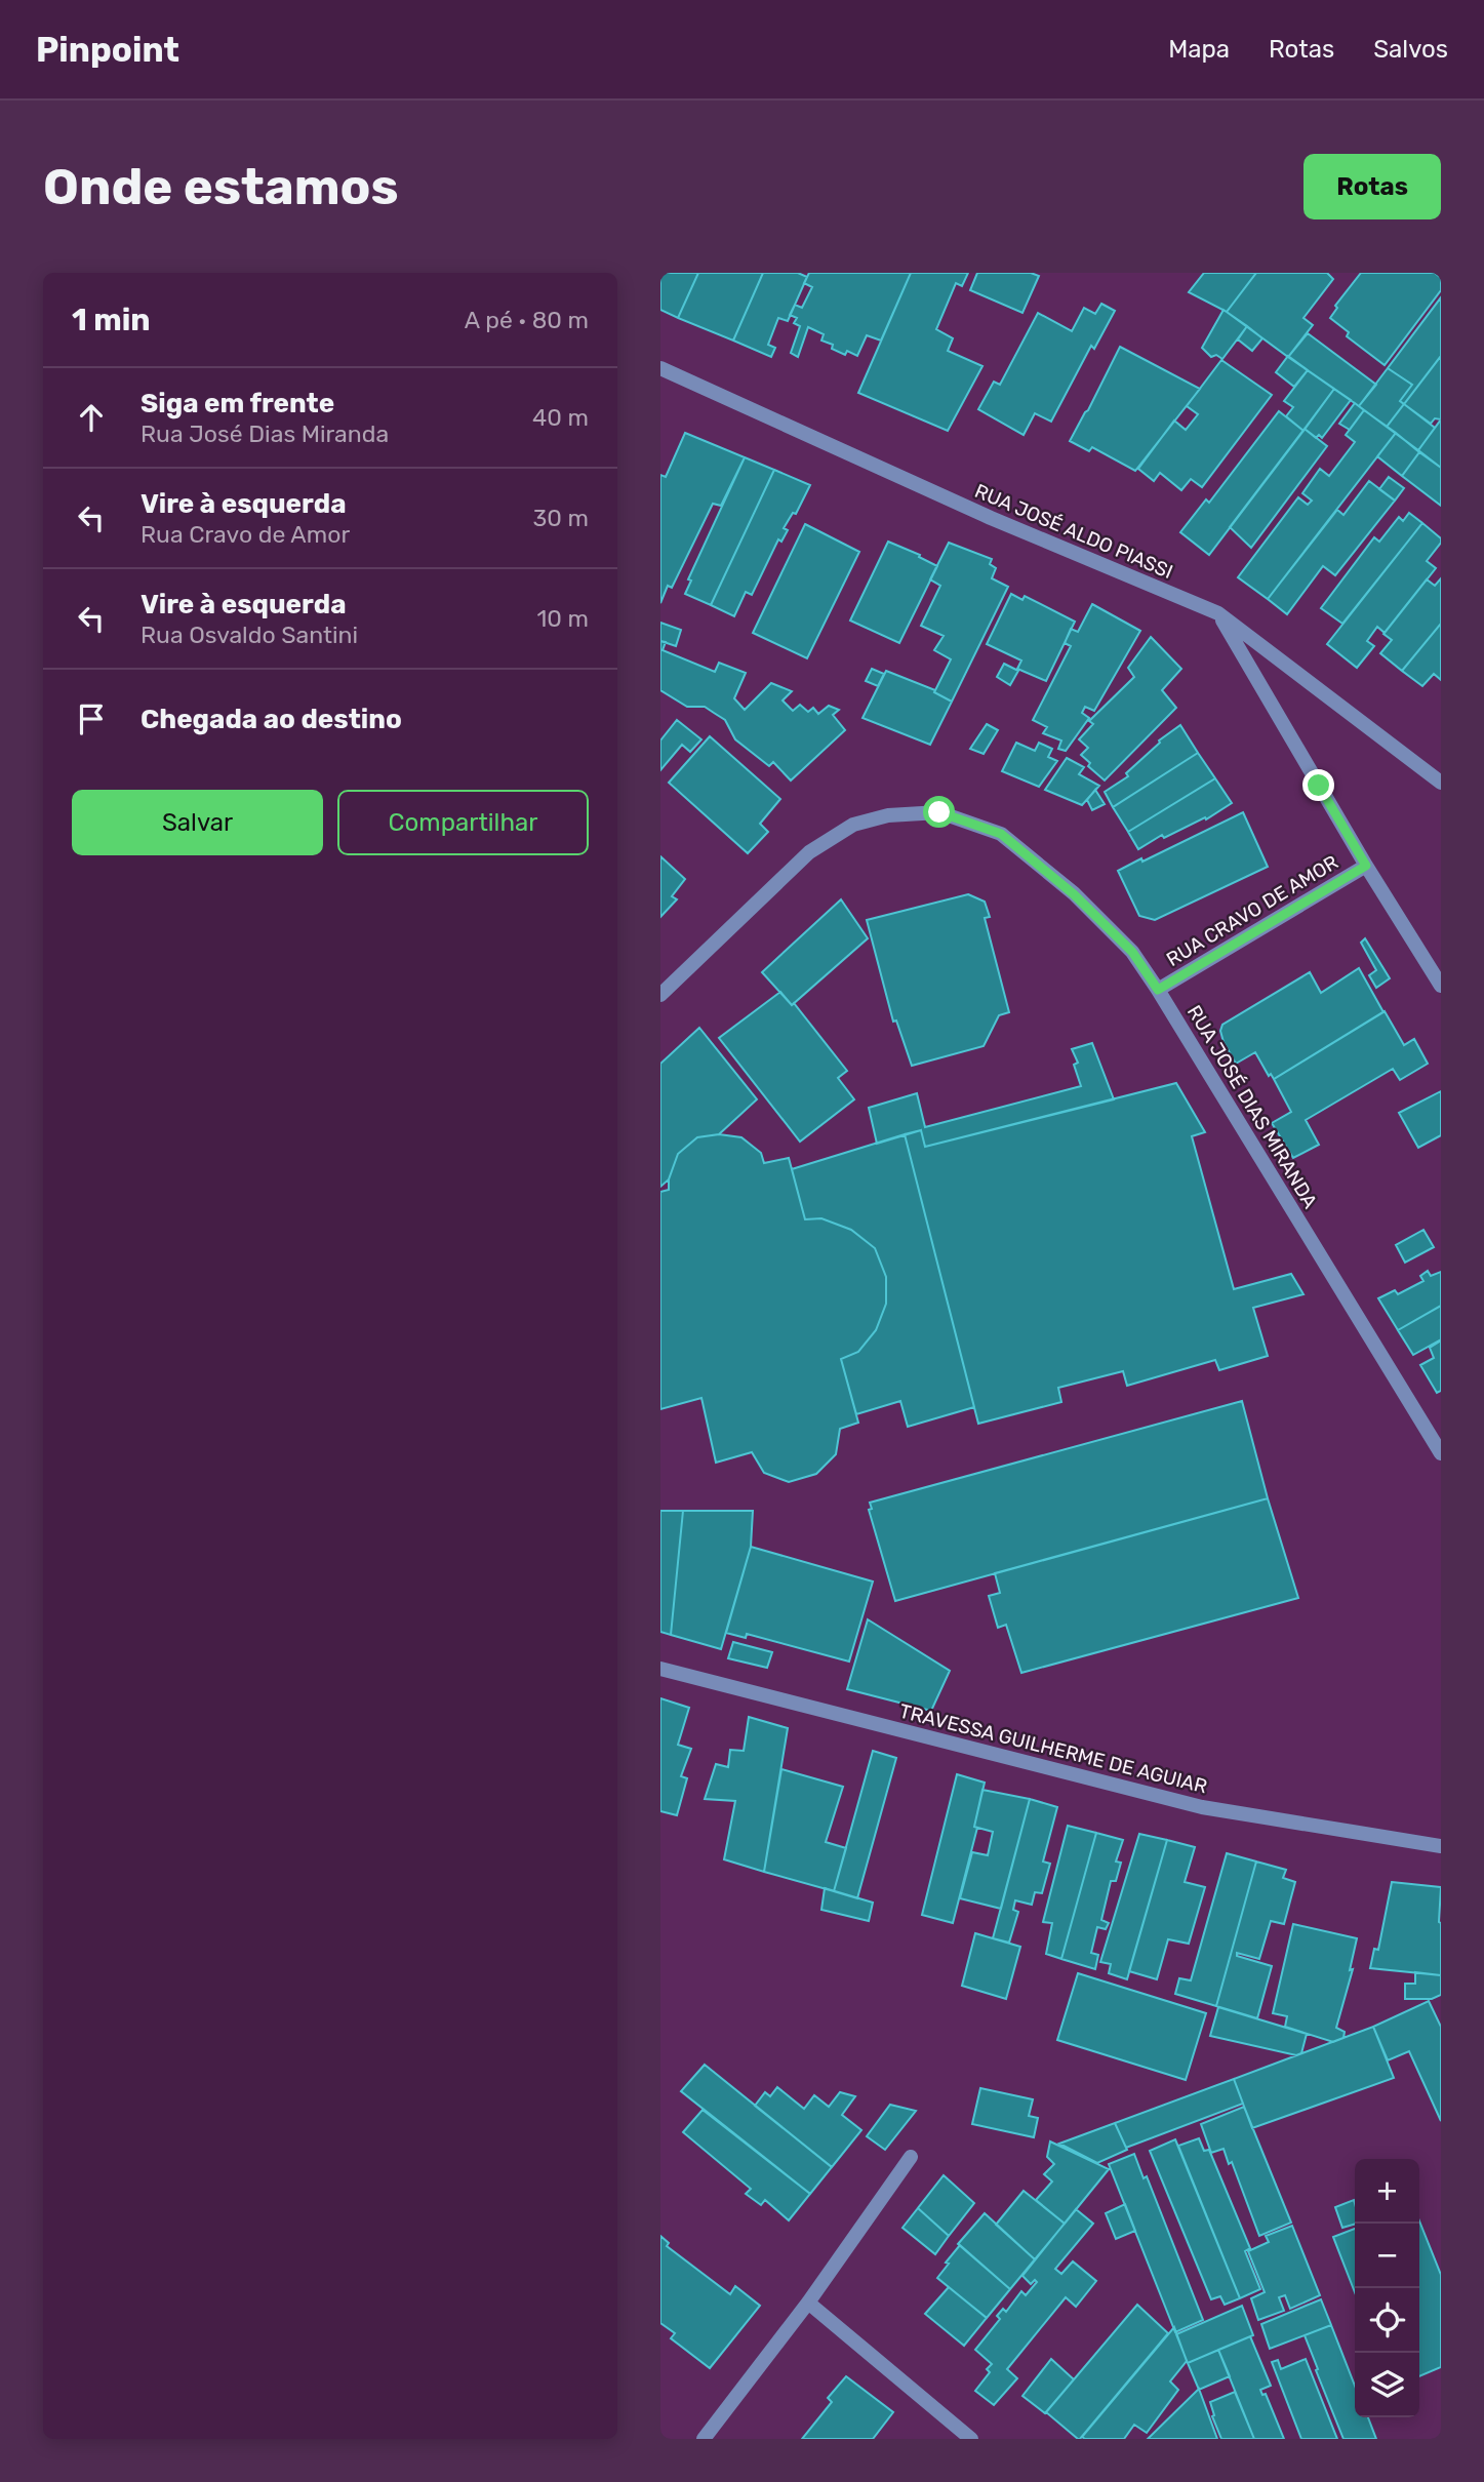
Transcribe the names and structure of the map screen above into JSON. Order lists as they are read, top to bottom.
{
  "streets": {
    "street": [
      "RUA JOSÉ ALDO PIASSI",
      "RUA CRAVO DE AMOR",
      "RUA JOSÉ DIAS MIRANDA",
      "TRAVESSA GUILHERME DE AGUIAR"
    ]
  },
  "crossings": [
    ["RUA CRAVO DE AMOR", "RUA JOSÉ DIAS MIRANDA"]
  ],
  "page": {
    "header": "Pinpoint",
    "nav": ["Mapa", "Rotas", "Salvos"],
    "buttons": [
      "Rotas",
      ["Salvar", "Compartilhar"]
    ],
    "title": "Onde estamos",
    "heading": ["1 min", "A pé · 80 m"],
    "list": [
      ["Siga em frente", "Rua José Dias Miranda", "40 m"],
      ["Vire à esquerda", "Rua Cravo de Amor", "30 m"],
      ["Vire à esquerda", "Rua Osvaldo Santini", "10 m"],
      "Chegada ao destino"
    ],
    "map_buttons": ["+", "−"]
  }
}
